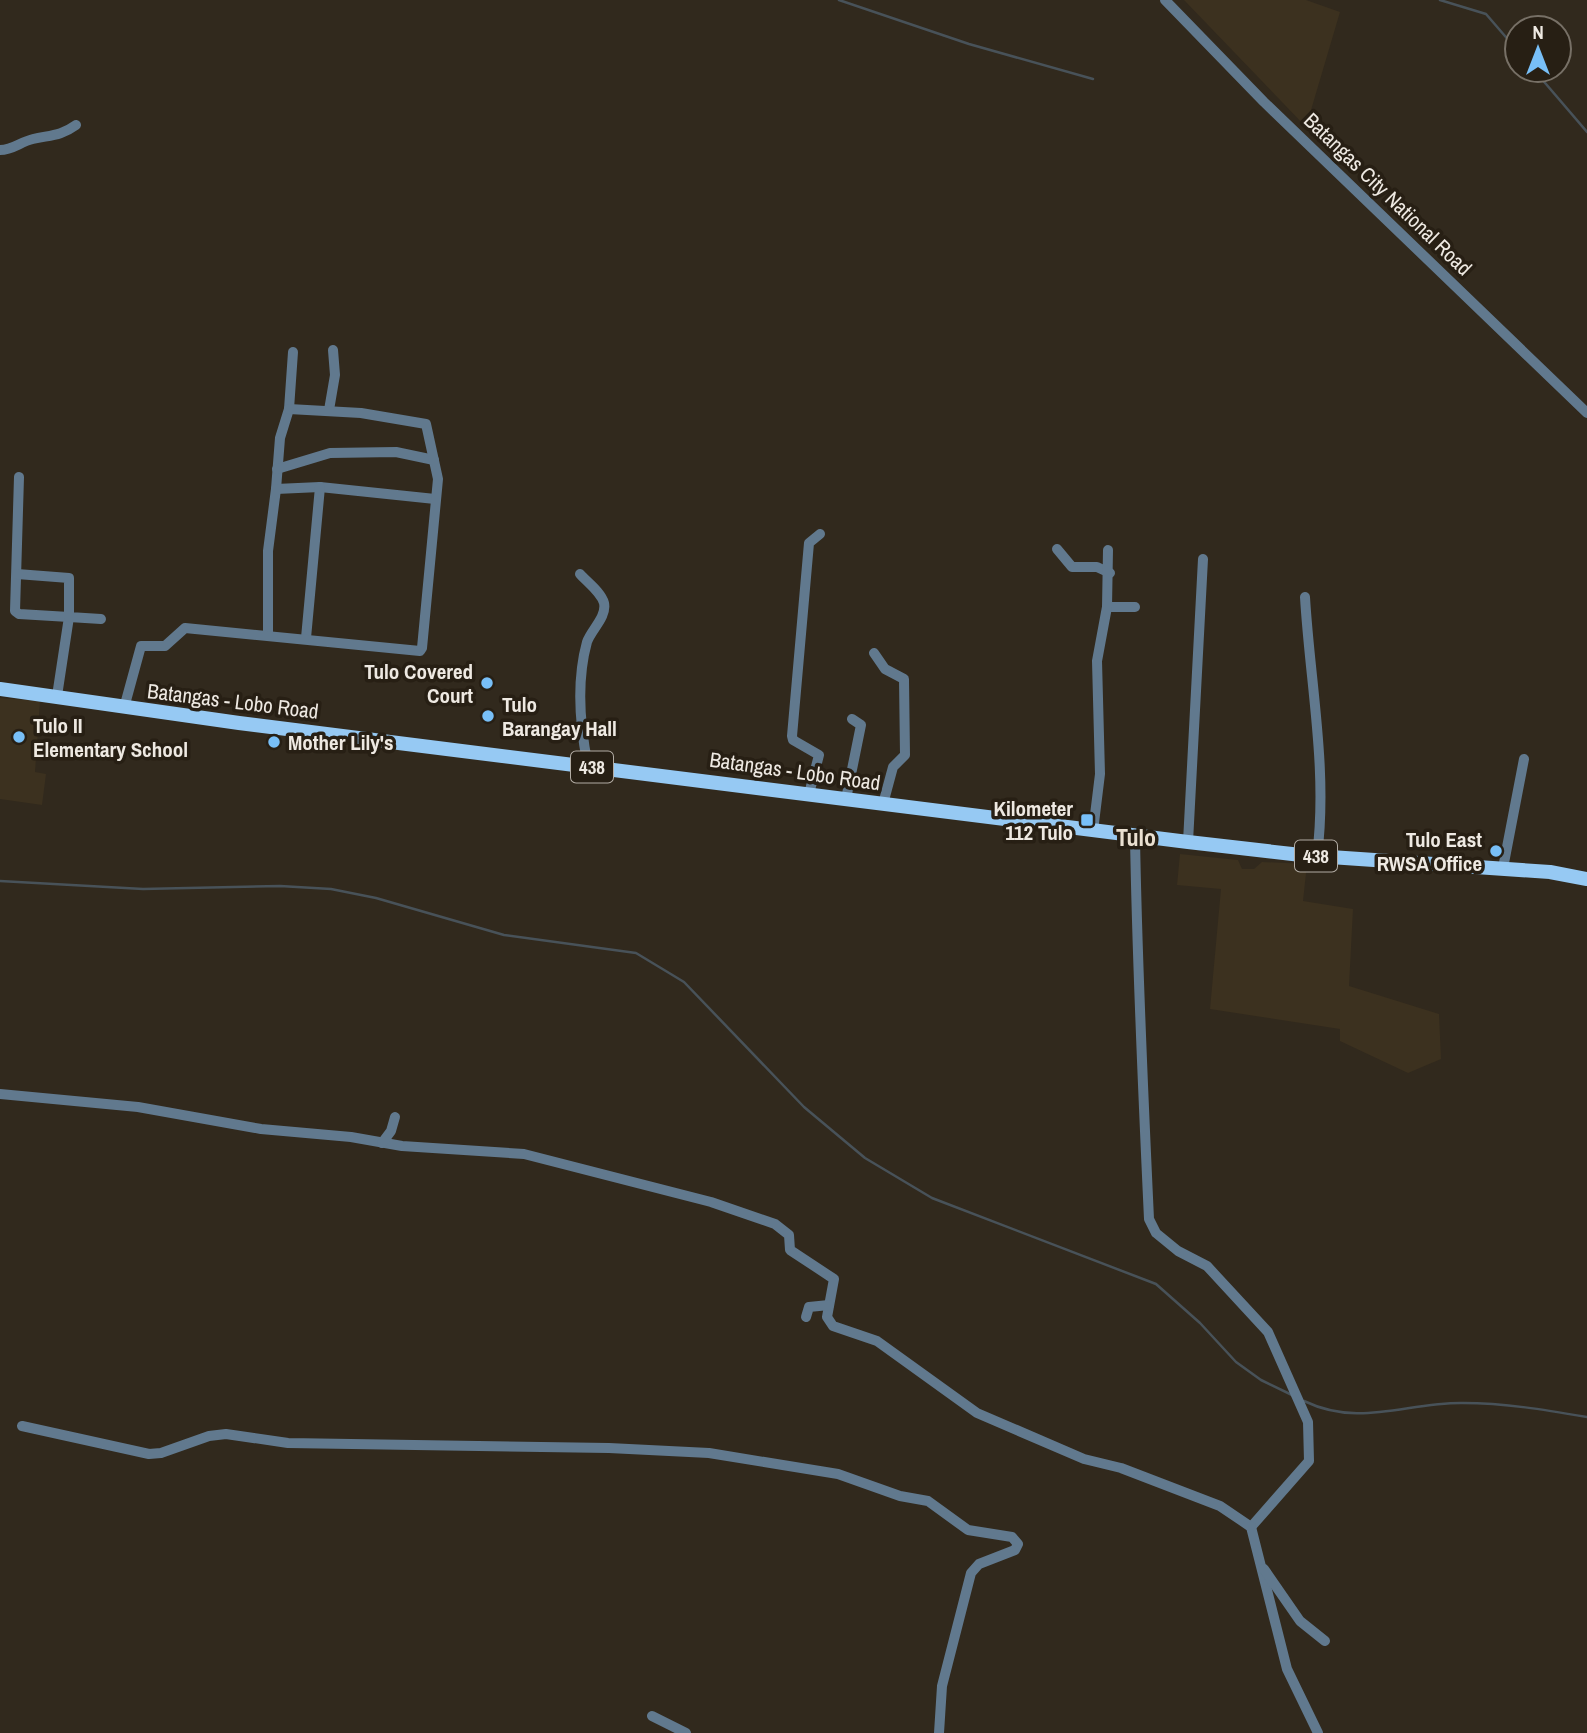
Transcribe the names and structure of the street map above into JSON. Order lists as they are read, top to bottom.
{
  "streets": {
    "main road": ["Batangas - Lobo Road", "438"],
    "street": ["Batangas City National Road"]
  },
  "districts": ["Tulo"],
  "places": {
    "other": [
      "Tulo Covered Court",
      "Tulo Barangay Hall",
      "Tulo II Elementary School",
      "Mother Lily's",
      "Tulo East RWSA Office"
    ],
    "transit": ["Kilometer 112 Tulo"]
  },
  "north": "top"
}
